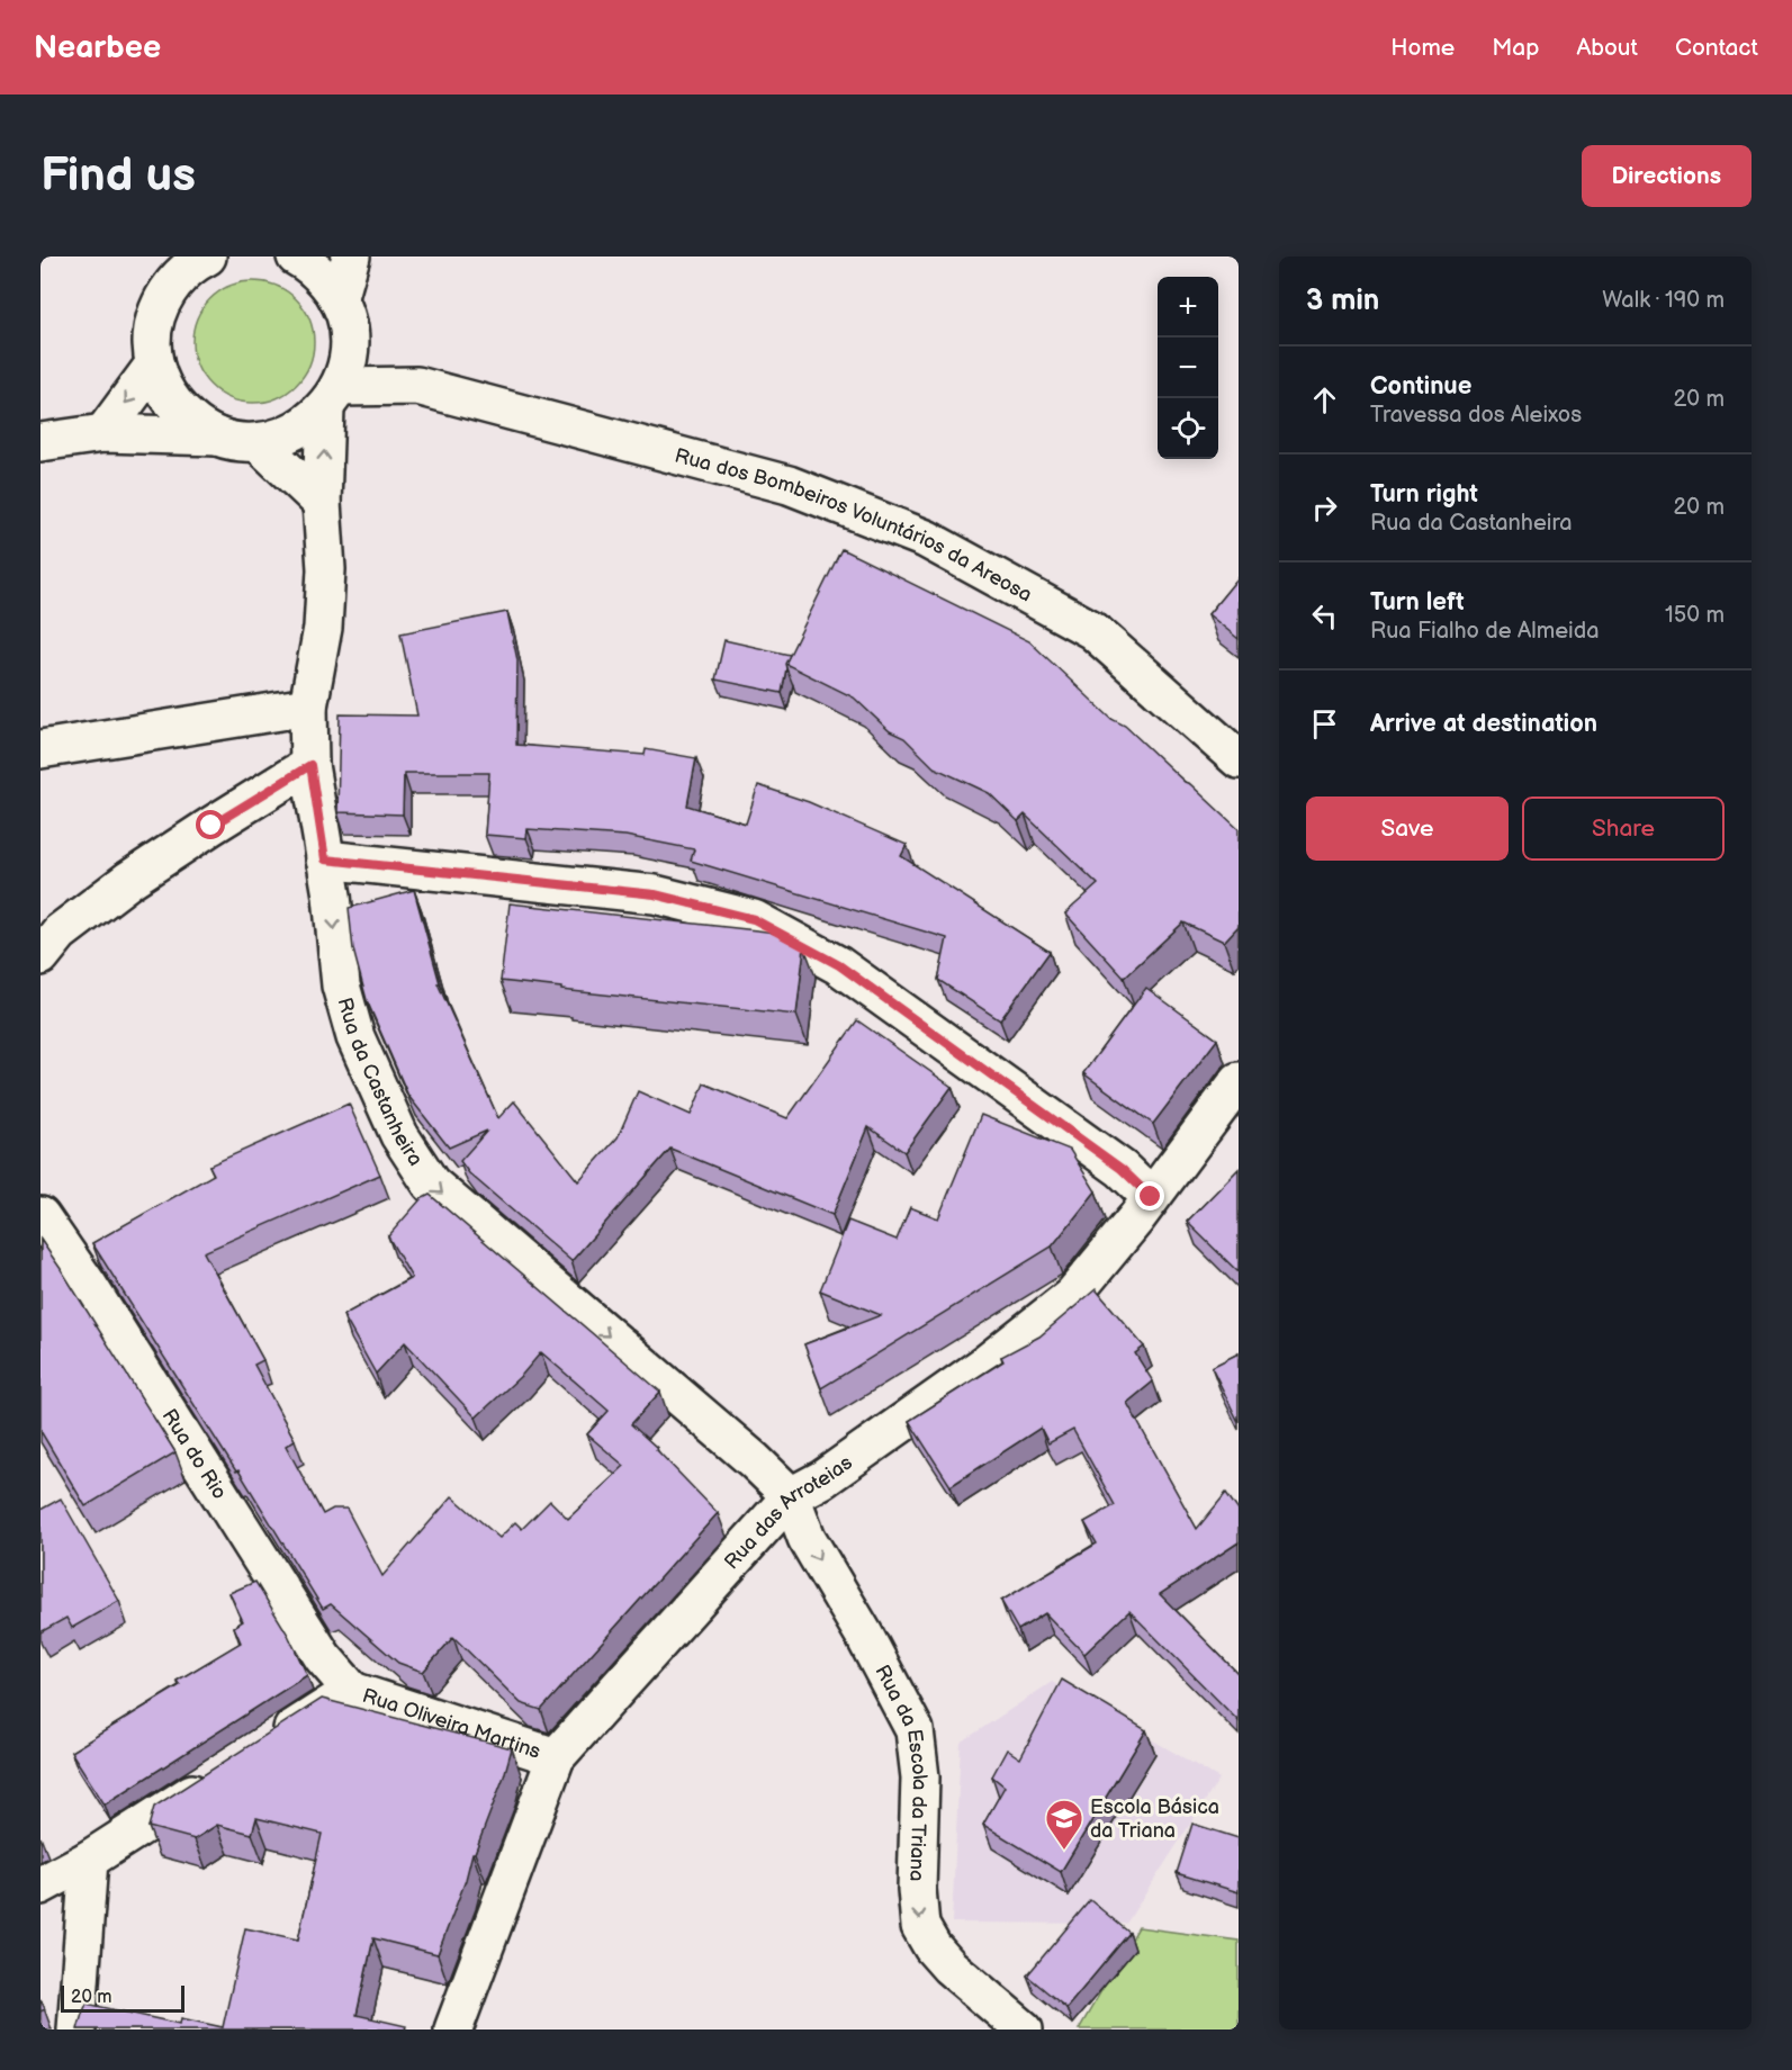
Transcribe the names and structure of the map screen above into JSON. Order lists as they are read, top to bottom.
{
  "streets": {
    "street": [
      "Rua dos Bombeiros Voluntários da Areosa",
      "Rua da Castanheira",
      "Rua do Rio",
      "Rua das Arroteias",
      "Rua Oliveira Martins",
      "Rua da Escola da Triana"
    ]
  },
  "crossings": [
    ["Rua dos Bombeiros Voluntários da Areosa", "Rua da Castanheira"],
    ["Rua da Castanheira", "Rua das Arroteias"],
    ["Rua da Castanheira", "Rua da Escola da Triana"],
    ["Rua do Rio", "Rua Oliveira Martins"],
    ["Rua das Arroteias", "Rua Oliveira Martins"],
    ["Rua das Arroteias", "Rua da Escola da Triana"]
  ],
  "one_way": ["Rua da Escola da Triana"],
  "places": {
    "school or university": ["Escola Básica da Triana"]
  },
  "scale_bar": "20 m",
  "page": {
    "header": "Nearbee",
    "nav": [
      "Home",
      "Map",
      "About",
      "Contact"
    ],
    "buttons": [
      "Directions",
      ["Save", "Share"]
    ],
    "title": "Find us",
    "heading": ["3 min", "Walk · 190 m"],
    "map_buttons": ["+", "−"],
    "list": [
      ["Continue", "Travessa dos Aleixos", "20 m"],
      ["Turn right", "Rua da Castanheira", "20 m"],
      ["Turn left", "Rua Fialho de Almeida", "150 m"],
      "Arrive at destination"
    ],
    "scale": "20 m"
  }
}
